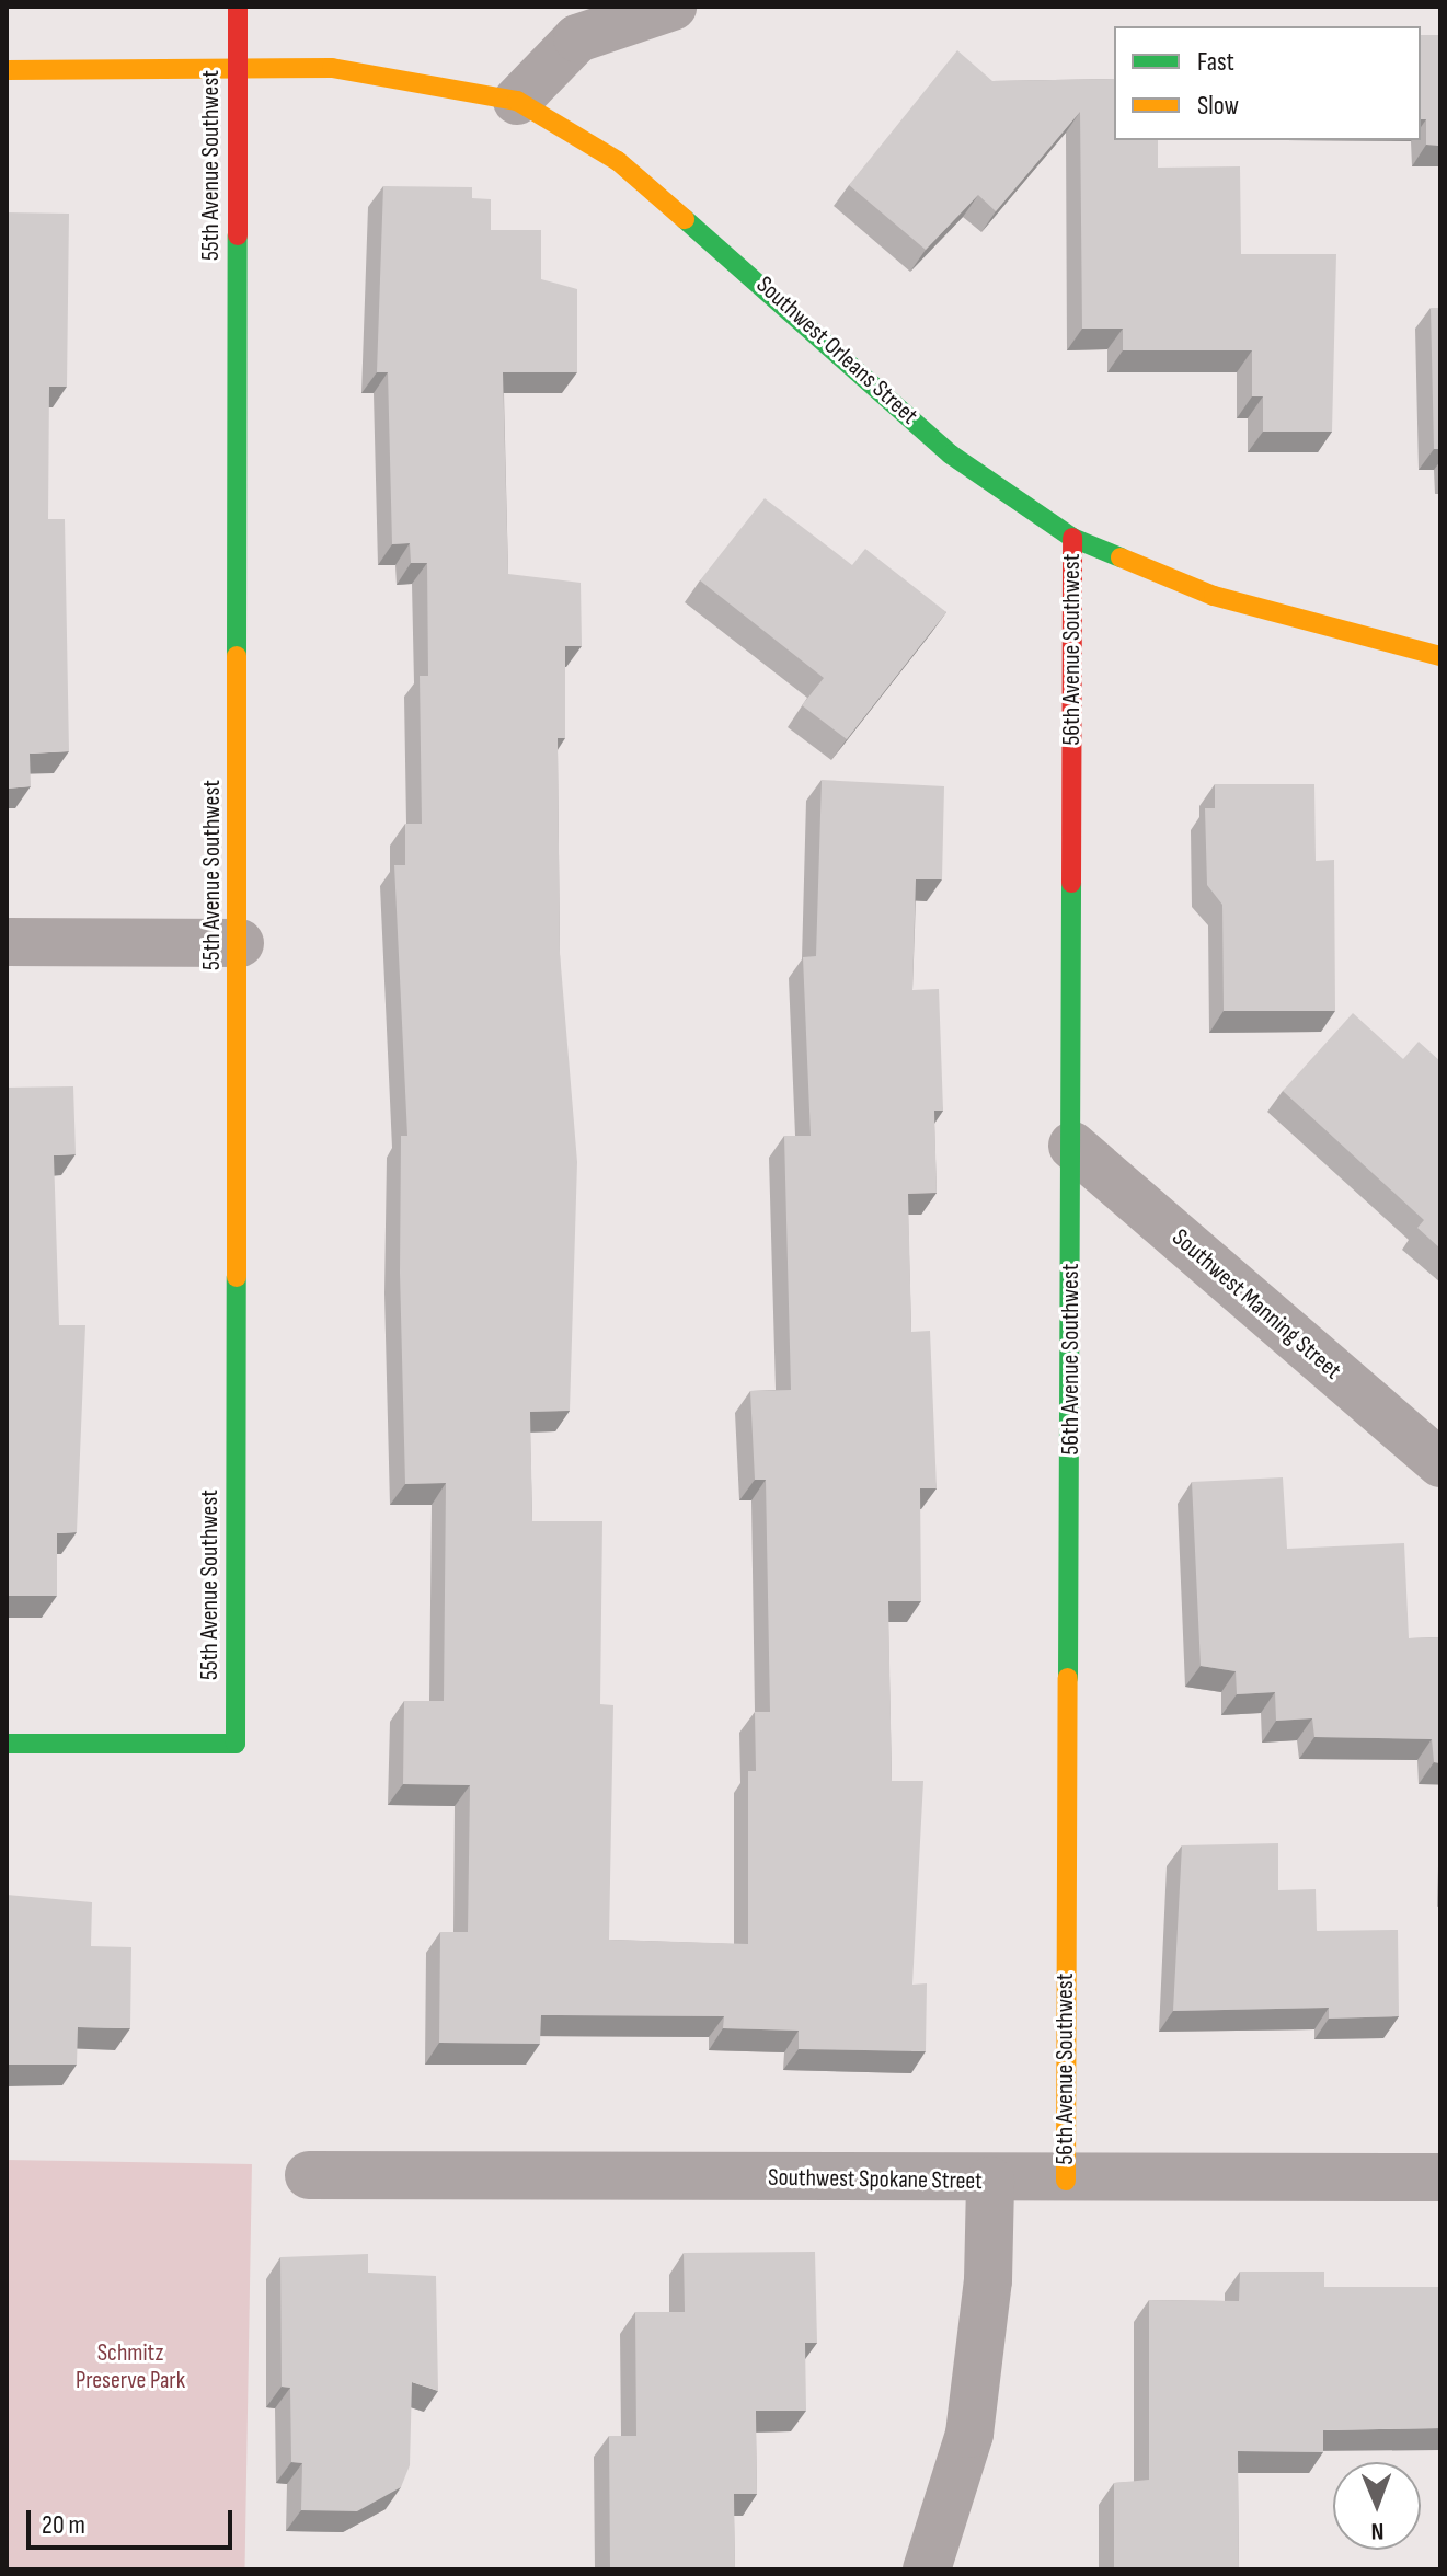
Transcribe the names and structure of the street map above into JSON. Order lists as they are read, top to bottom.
{
  "streets": {
    "street": [
      "55th Avenue Southwest",
      "Southwest Orleans Street",
      "56th Avenue Southwest",
      "Southwest Manning Street",
      "Southwest Spokane Street"
    ]
  },
  "crossings": [
    ["55th Avenue Southwest", "Southwest Orleans Street"],
    ["Southwest Orleans Street", "56th Avenue Southwest"],
    ["56th Avenue Southwest", "Southwest Manning Street"],
    ["56th Avenue Southwest", "Southwest Spokane Street"]
  ],
  "parks": ["Schmitz Preserve Park"],
  "legend": ["Fast", "Slow"],
  "scale_bar": "20 m",
  "north": "bottom"
}
